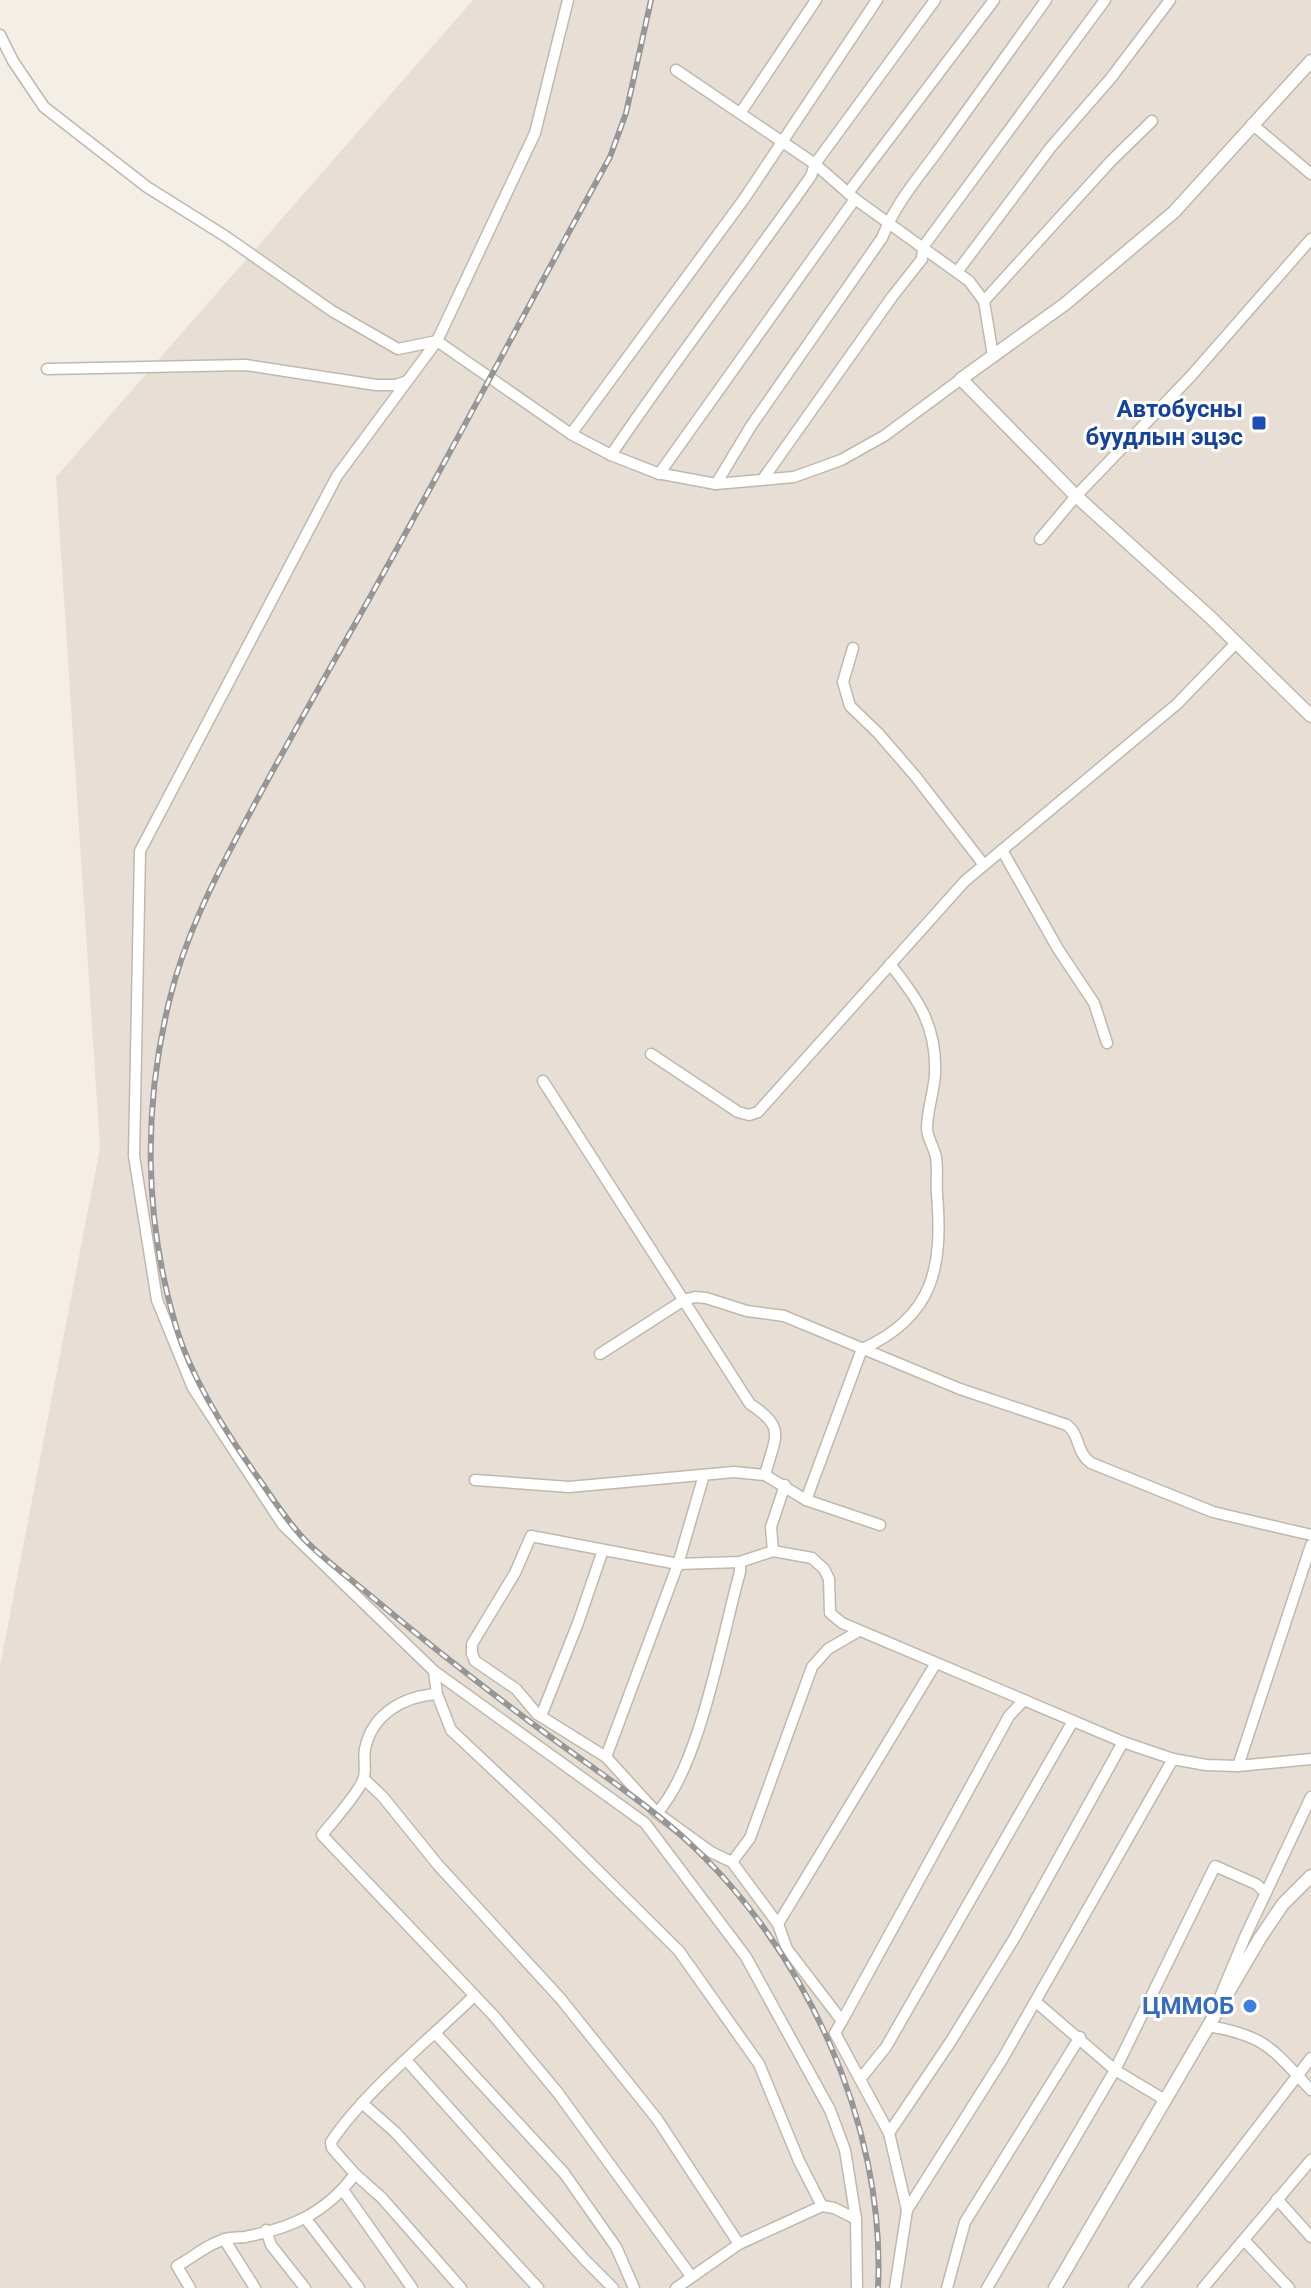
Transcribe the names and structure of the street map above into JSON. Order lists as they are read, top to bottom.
{
  "places": {
    "transit": ["Автобусны буудлын эцэс"],
    "other": ["ЦММОБ"]
  }
}
